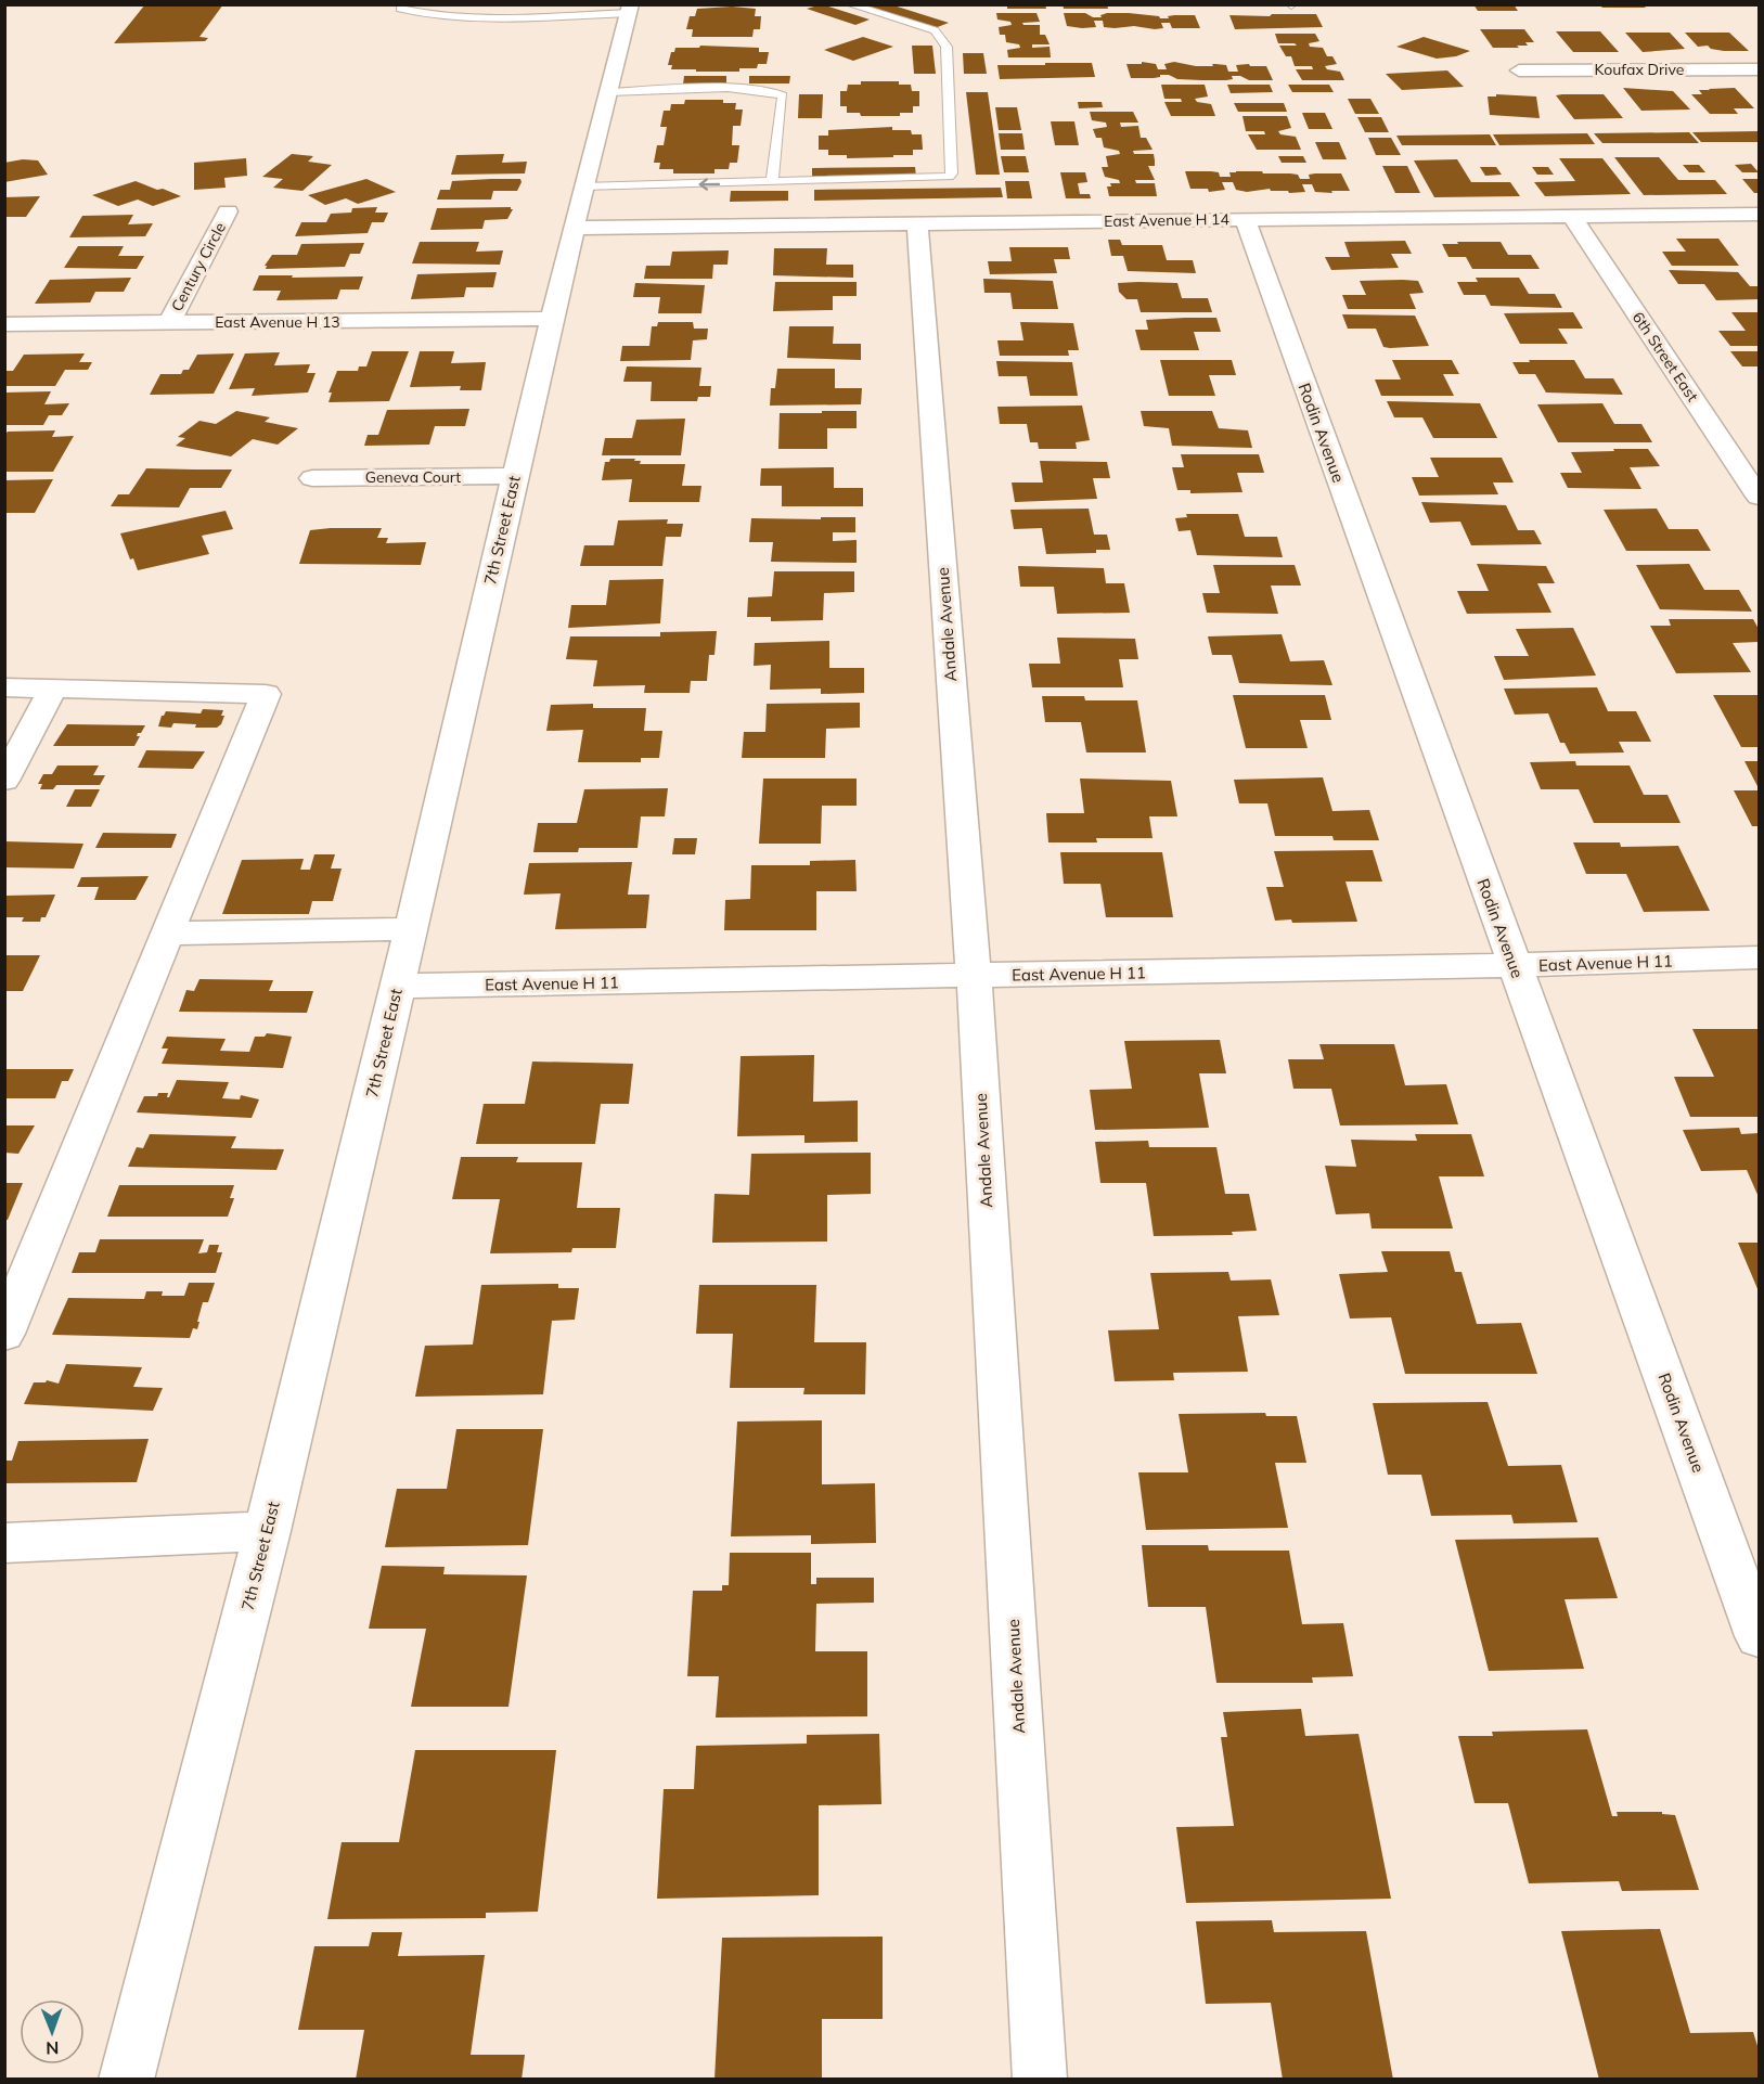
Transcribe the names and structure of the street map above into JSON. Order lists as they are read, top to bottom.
{
  "streets": {
    "street": [
      "Koufax Drive",
      "East Avenue H 14",
      "Century Circle",
      "East Avenue H 13",
      "6th Street East",
      "Rodin Avenue",
      "Geneva Court",
      "7th Street East",
      "Andale Avenue",
      "East Avenue H 11"
    ]
  },
  "crossings": [
    ["East Avenue H 14", "6th Street East"],
    ["East Avenue H 14", "Rodin Avenue"],
    ["East Avenue H 14", "7th Street East"],
    ["East Avenue H 14", "Andale Avenue"],
    ["Century Circle", "East Avenue H 13"],
    ["East Avenue H 13", "7th Street East"],
    ["Rodin Avenue", "East Avenue H 11"],
    ["Geneva Court", "7th Street East"],
    ["7th Street East", "East Avenue H 11"],
    ["Andale Avenue", "East Avenue H 11"]
  ],
  "north": "bottom"
}
